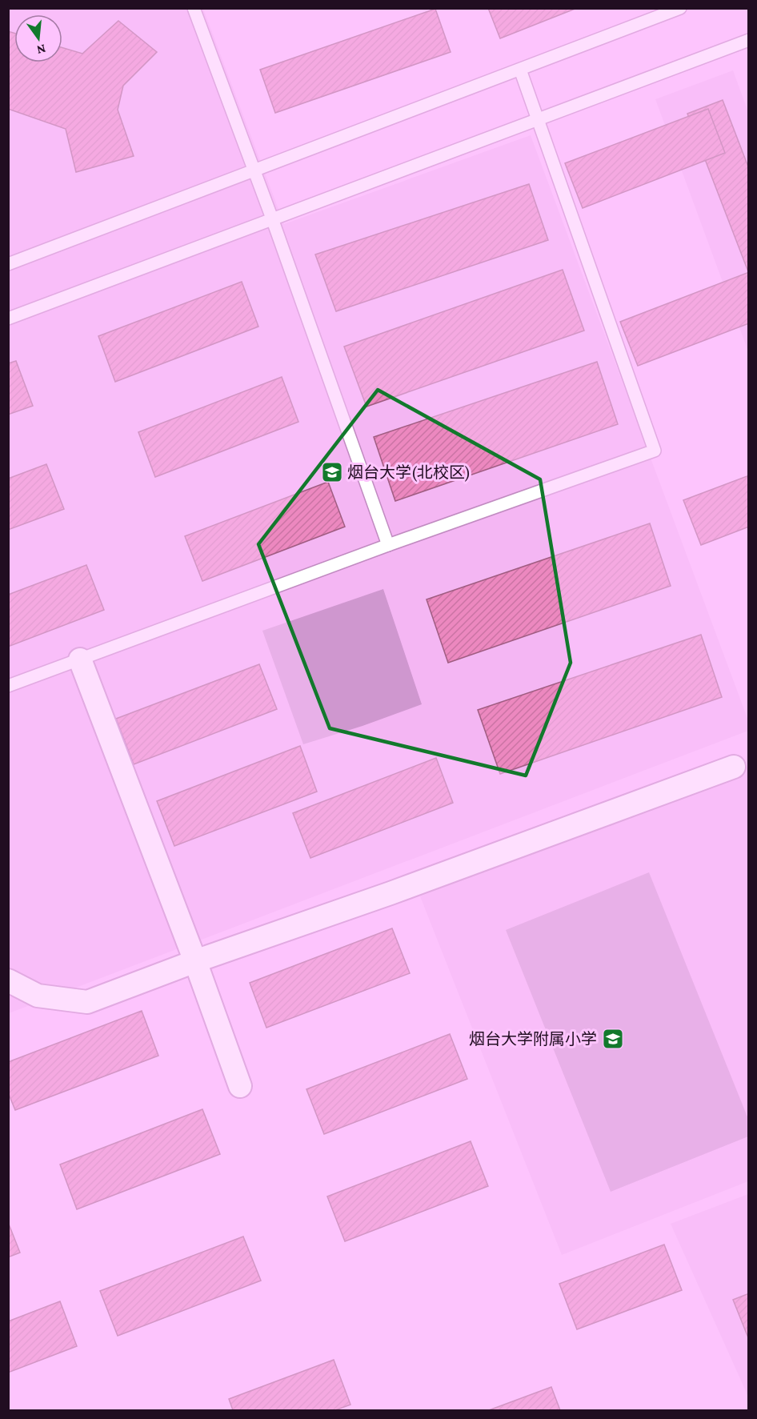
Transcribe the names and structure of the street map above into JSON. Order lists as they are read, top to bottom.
{
  "places": {
    "school or university": ["烟台大学(北校区)", "烟台大学附属小学"]
  },
  "north": "bottom"
}
